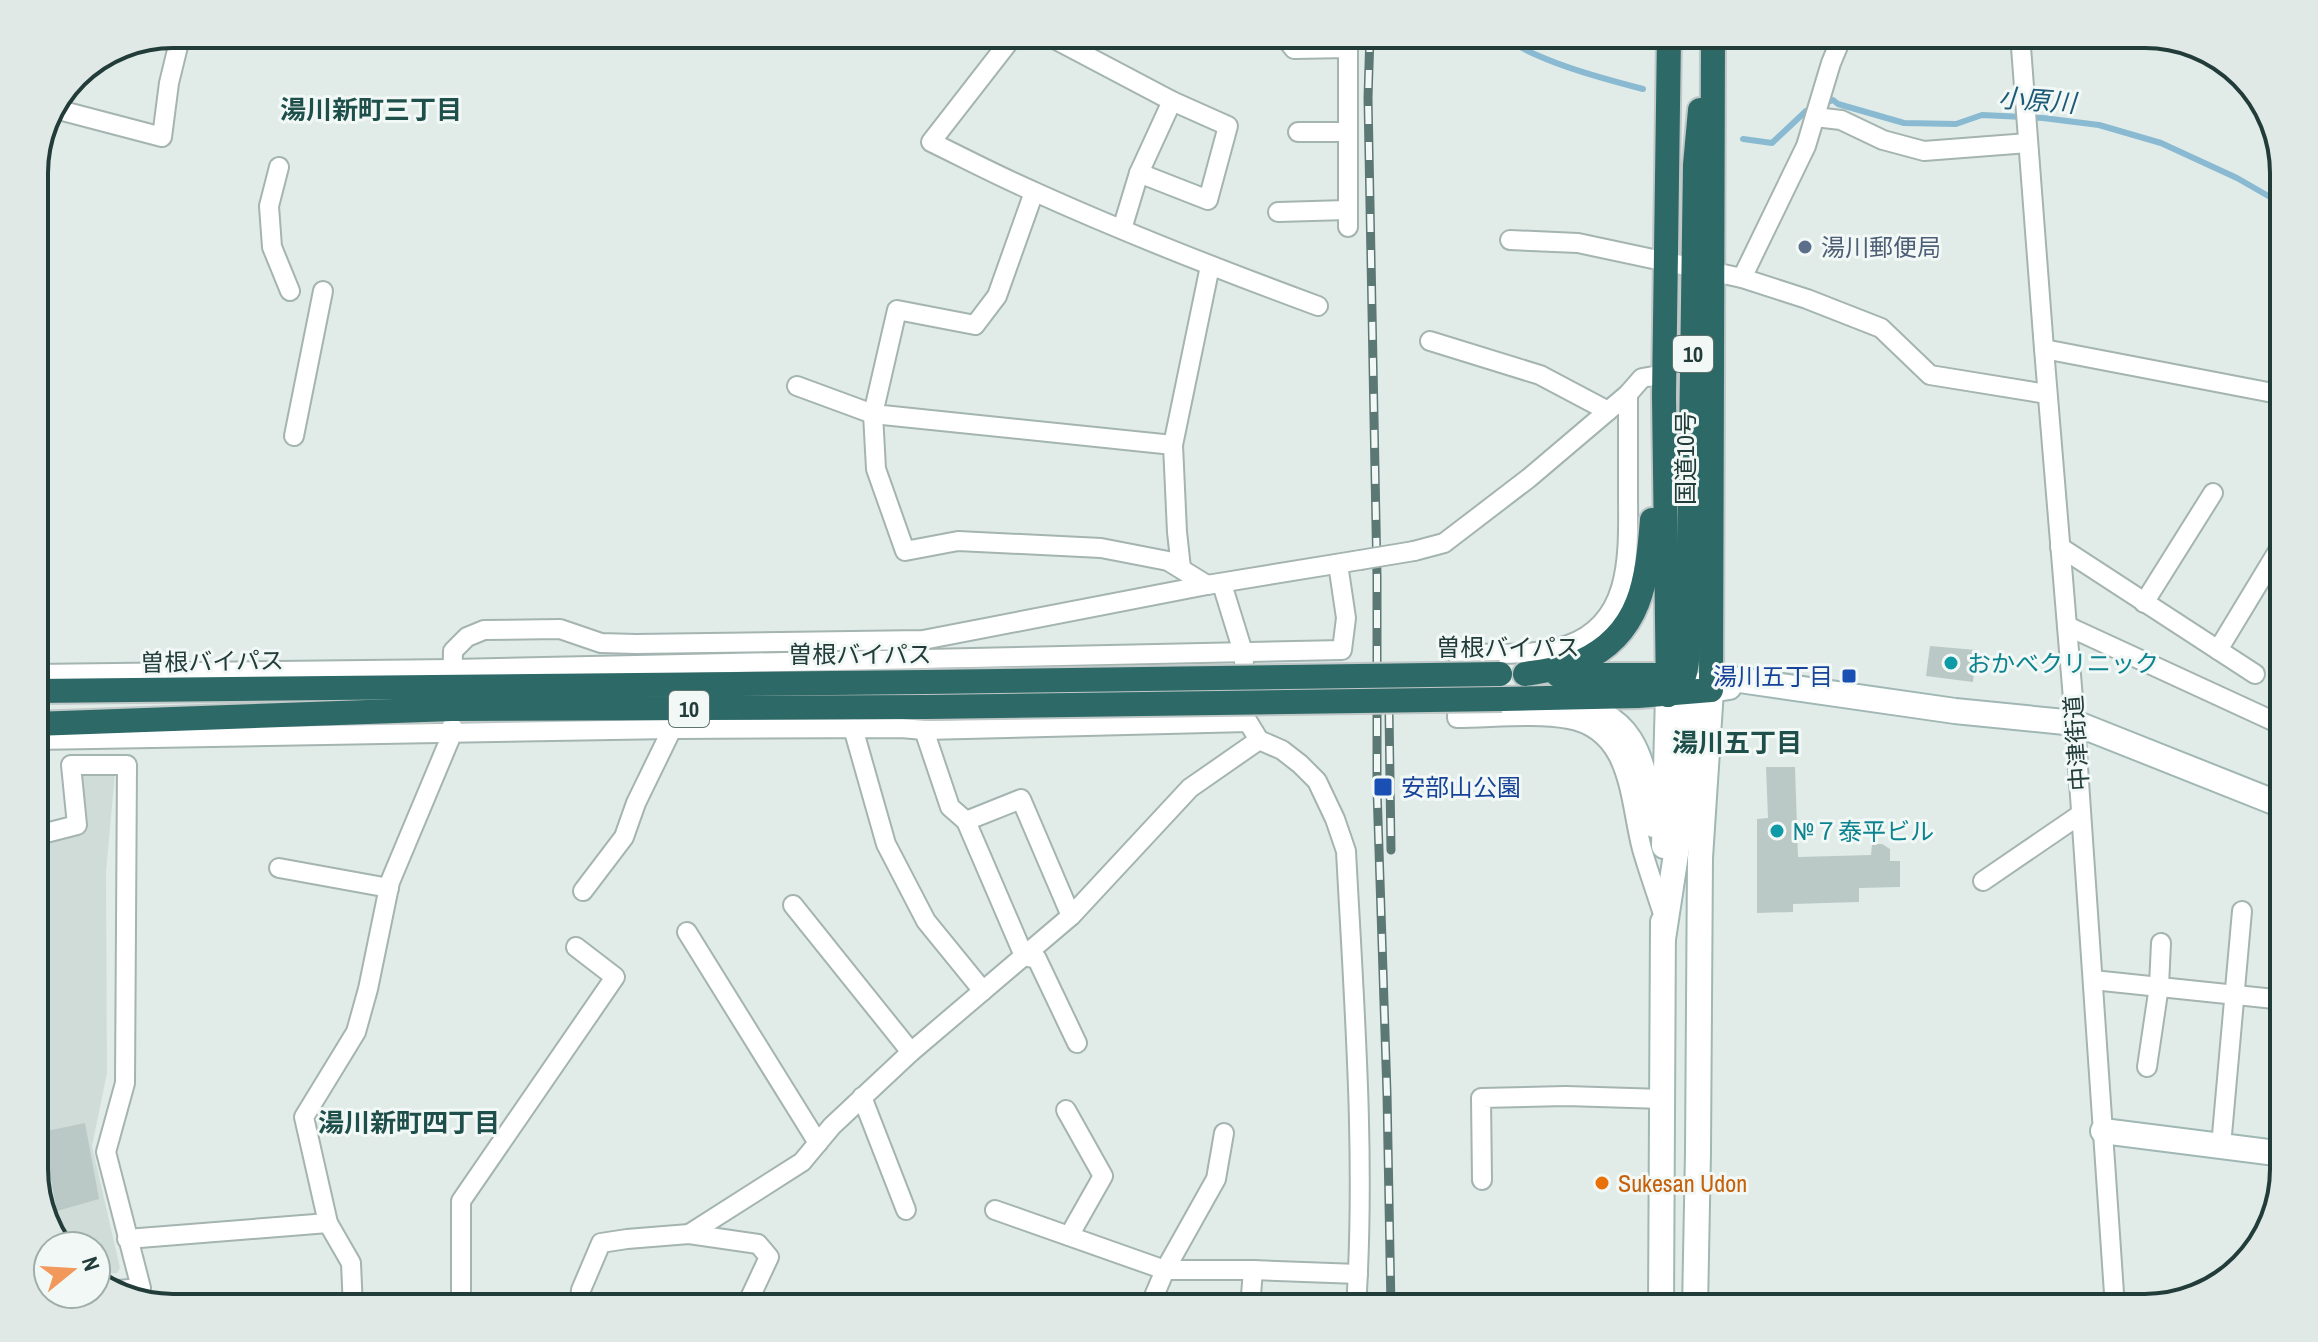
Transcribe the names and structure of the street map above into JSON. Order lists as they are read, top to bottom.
{
  "streets": {
    "highway": ["10", "国道10号", "曽根バイパス"],
    "street": ["中津街道"]
  },
  "crossings": [
    ["10", "国道10号"],
    ["10", "曽根バイパス"],
    ["国道10号", "曽根バイパス"]
  ],
  "districts": ["湯川新町三丁目", "湯川五丁目", "湯川新町四丁目"],
  "water": ["小原川"],
  "places": {
    "other": [
      "湯川郵便局",
      "おかべクリニック",
      "№７泰平ビル",
      "Sukesan Udon"
    ],
    "transit": ["湯川五丁目", "安部山公園"]
  },
  "north": "right"
}
